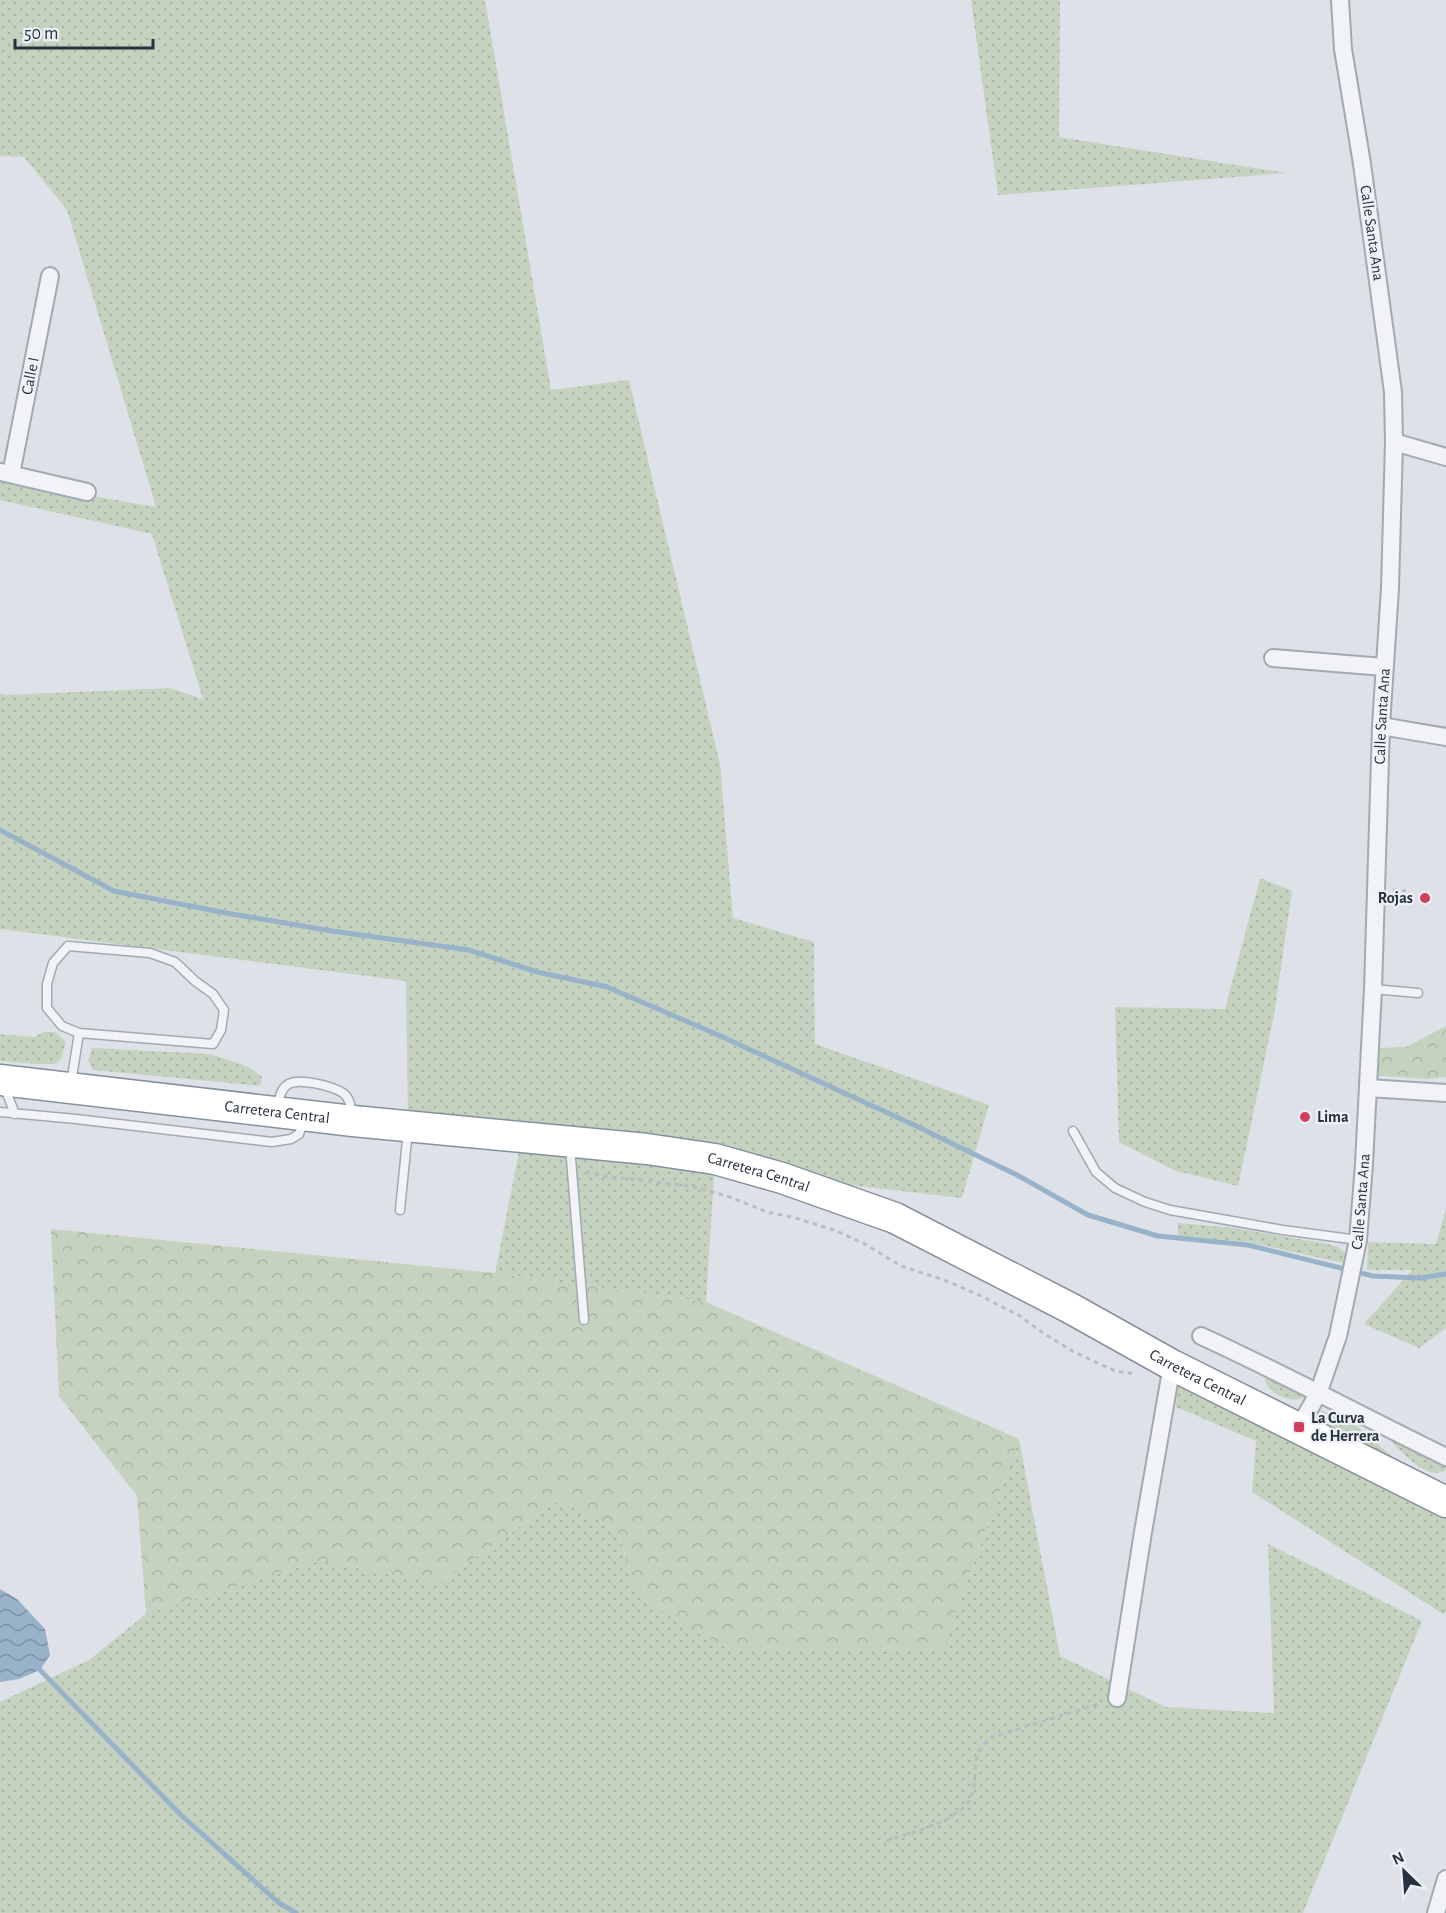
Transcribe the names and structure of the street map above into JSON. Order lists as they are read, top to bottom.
{
  "streets": {
    "highway": ["Carretera Central"],
    "street": ["Calle Santa Ana", "Calle I"]
  },
  "crossings": [
    ["Calle Santa Ana", "Carretera Central"]
  ],
  "places": {
    "other": ["Rojas", "Lima"],
    "transit": ["La Curva de Herrera"]
  },
  "scale_bar": "50 m",
  "north": "top left"
}
